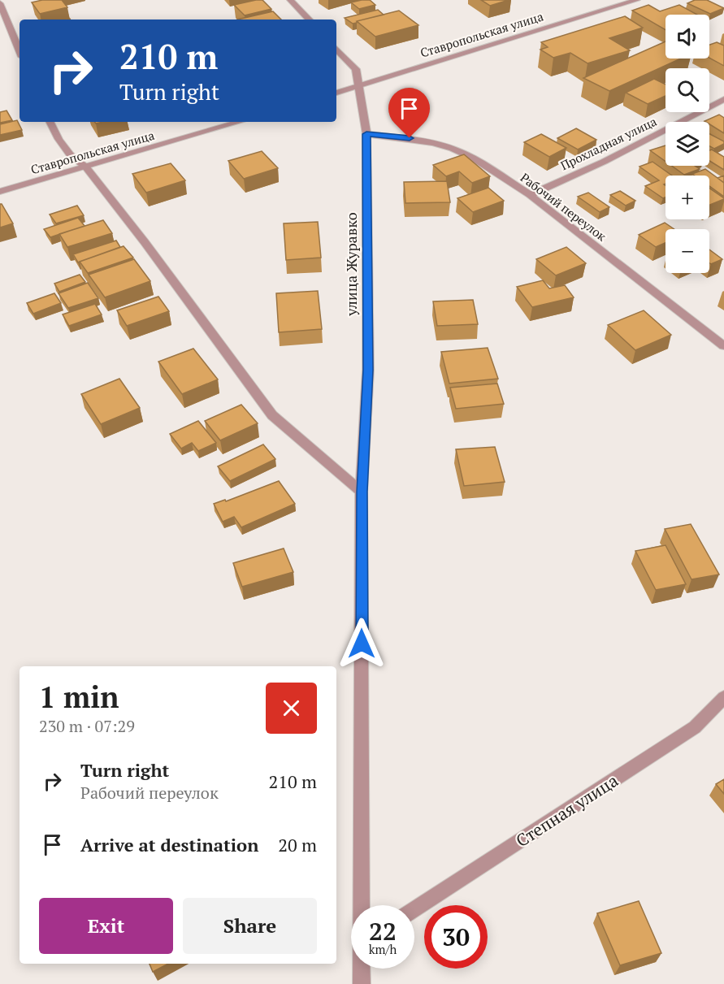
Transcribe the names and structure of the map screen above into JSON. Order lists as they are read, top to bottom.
{
  "streets": {
    "street": [
      "Ставропольская улица",
      "Прохладная улица",
      "Рабочий переулок",
      "улица Журавко",
      "Степная улица"
    ]
  },
  "crossings": [
    ["Ставропольская улица", "улица Журавко"],
    ["Прохладная улица", "Рабочий переулок"],
    ["Рабочий переулок", "улица Журавко"]
  ],
  "page": {
    "map_buttons": ["+", "−"],
    "turn": ["210 m", "Turn right"],
    "heading": ["1 min", "230 m · 07:29"],
    "list": [
      {
        "name": "Turn right",
        "note": "Рабочий переулок",
        "value": "210 m"
      },
      {
        "name": "Arrive at destination",
        "value": "20 m"
      }
    ],
    "buttons": ["Exit", "Share"],
    "speed": "22 km/h",
    "limit": "30"
  }
}
